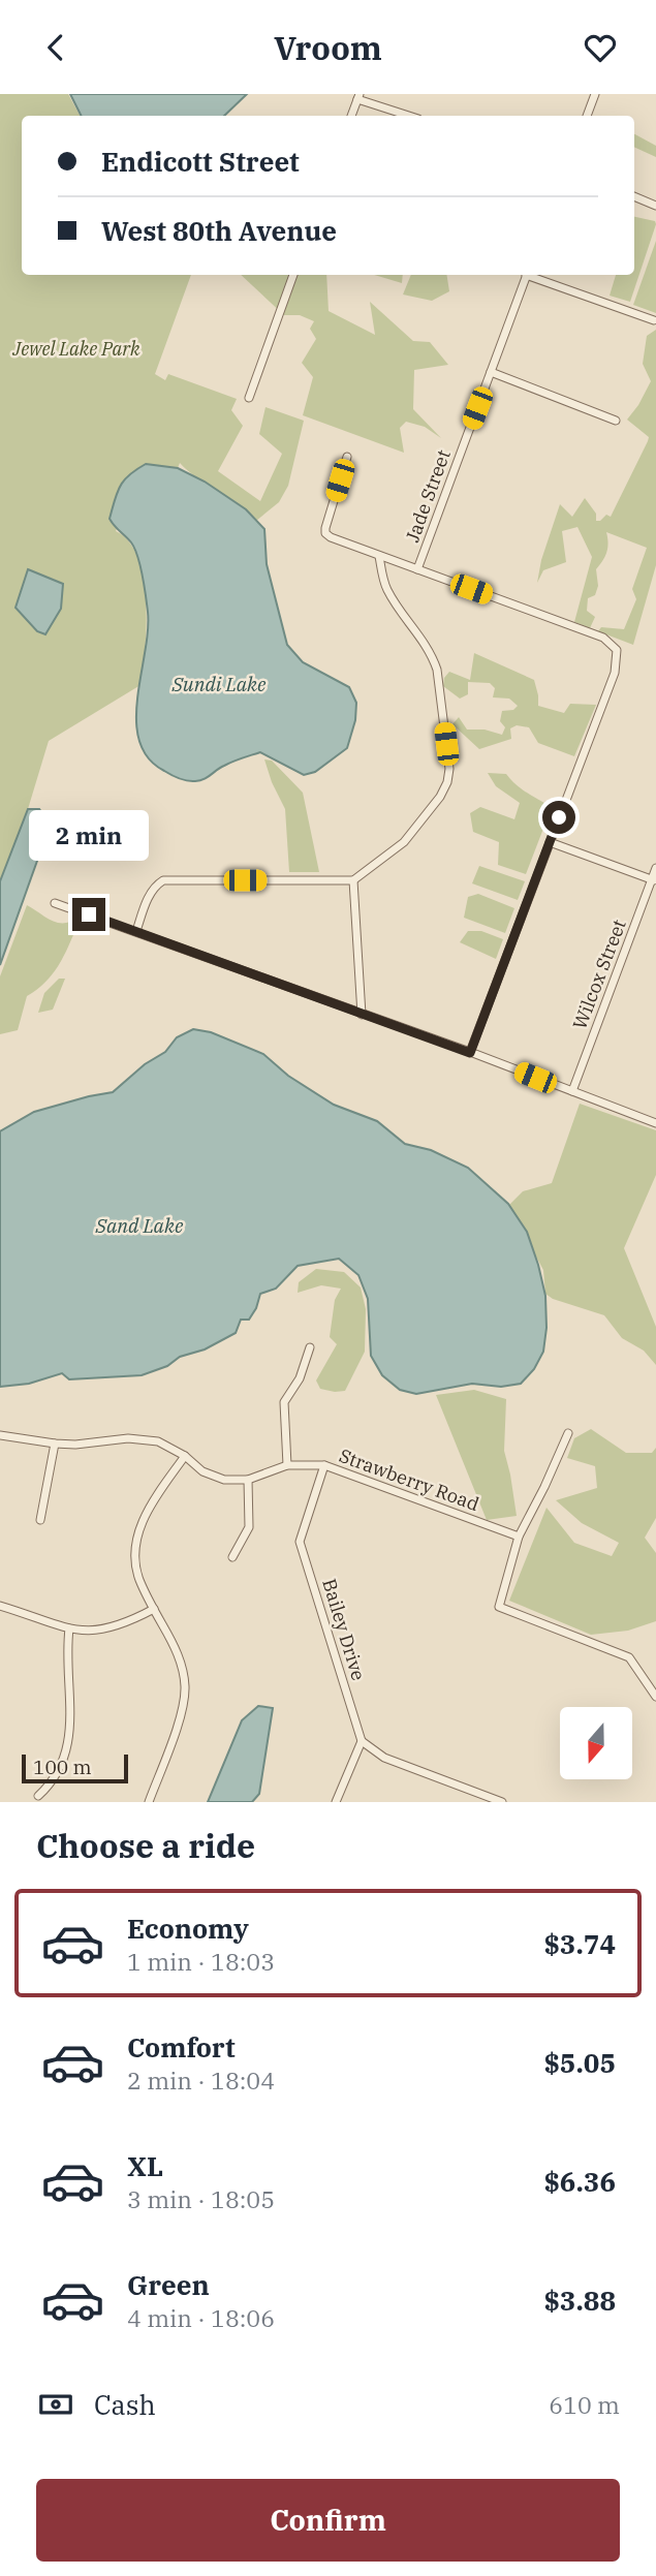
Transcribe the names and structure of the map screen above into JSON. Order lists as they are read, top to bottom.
{
  "streets": {
    "street": [
      "Jade Street",
      "Wilcox Street",
      "Strawberry Road",
      "Bailey Drive"
    ]
  },
  "crossings": [
    ["Strawberry Road", "Bailey Drive"]
  ],
  "water": ["Sundi Lake", "Sand Lake"],
  "parks": ["Jewel Lake Park"],
  "scale_bar": "100 m",
  "north": "bottom",
  "page": {
    "header": "Vroom",
    "banner": ["Endicott Street", "West 80th Avenue"],
    "bubble": "2 min",
    "scale": "100 m",
    "heading": "Choose a ride",
    "list": [
      {
        "name": "Economy",
        "note": "1 min · 18:03",
        "value": "$3.74"
      },
      {
        "name": "Comfort",
        "note": "2 min · 18:04",
        "value": "$5.05"
      },
      {
        "name": "XL",
        "note": "3 min · 18:05",
        "value": "$6.36"
      },
      {
        "name": "Green",
        "note": "4 min · 18:06",
        "value": "$3.88"
      }
    ],
    "pay": ["Cash", "610 m"],
    "buttons": "Confirm"
  }
}
